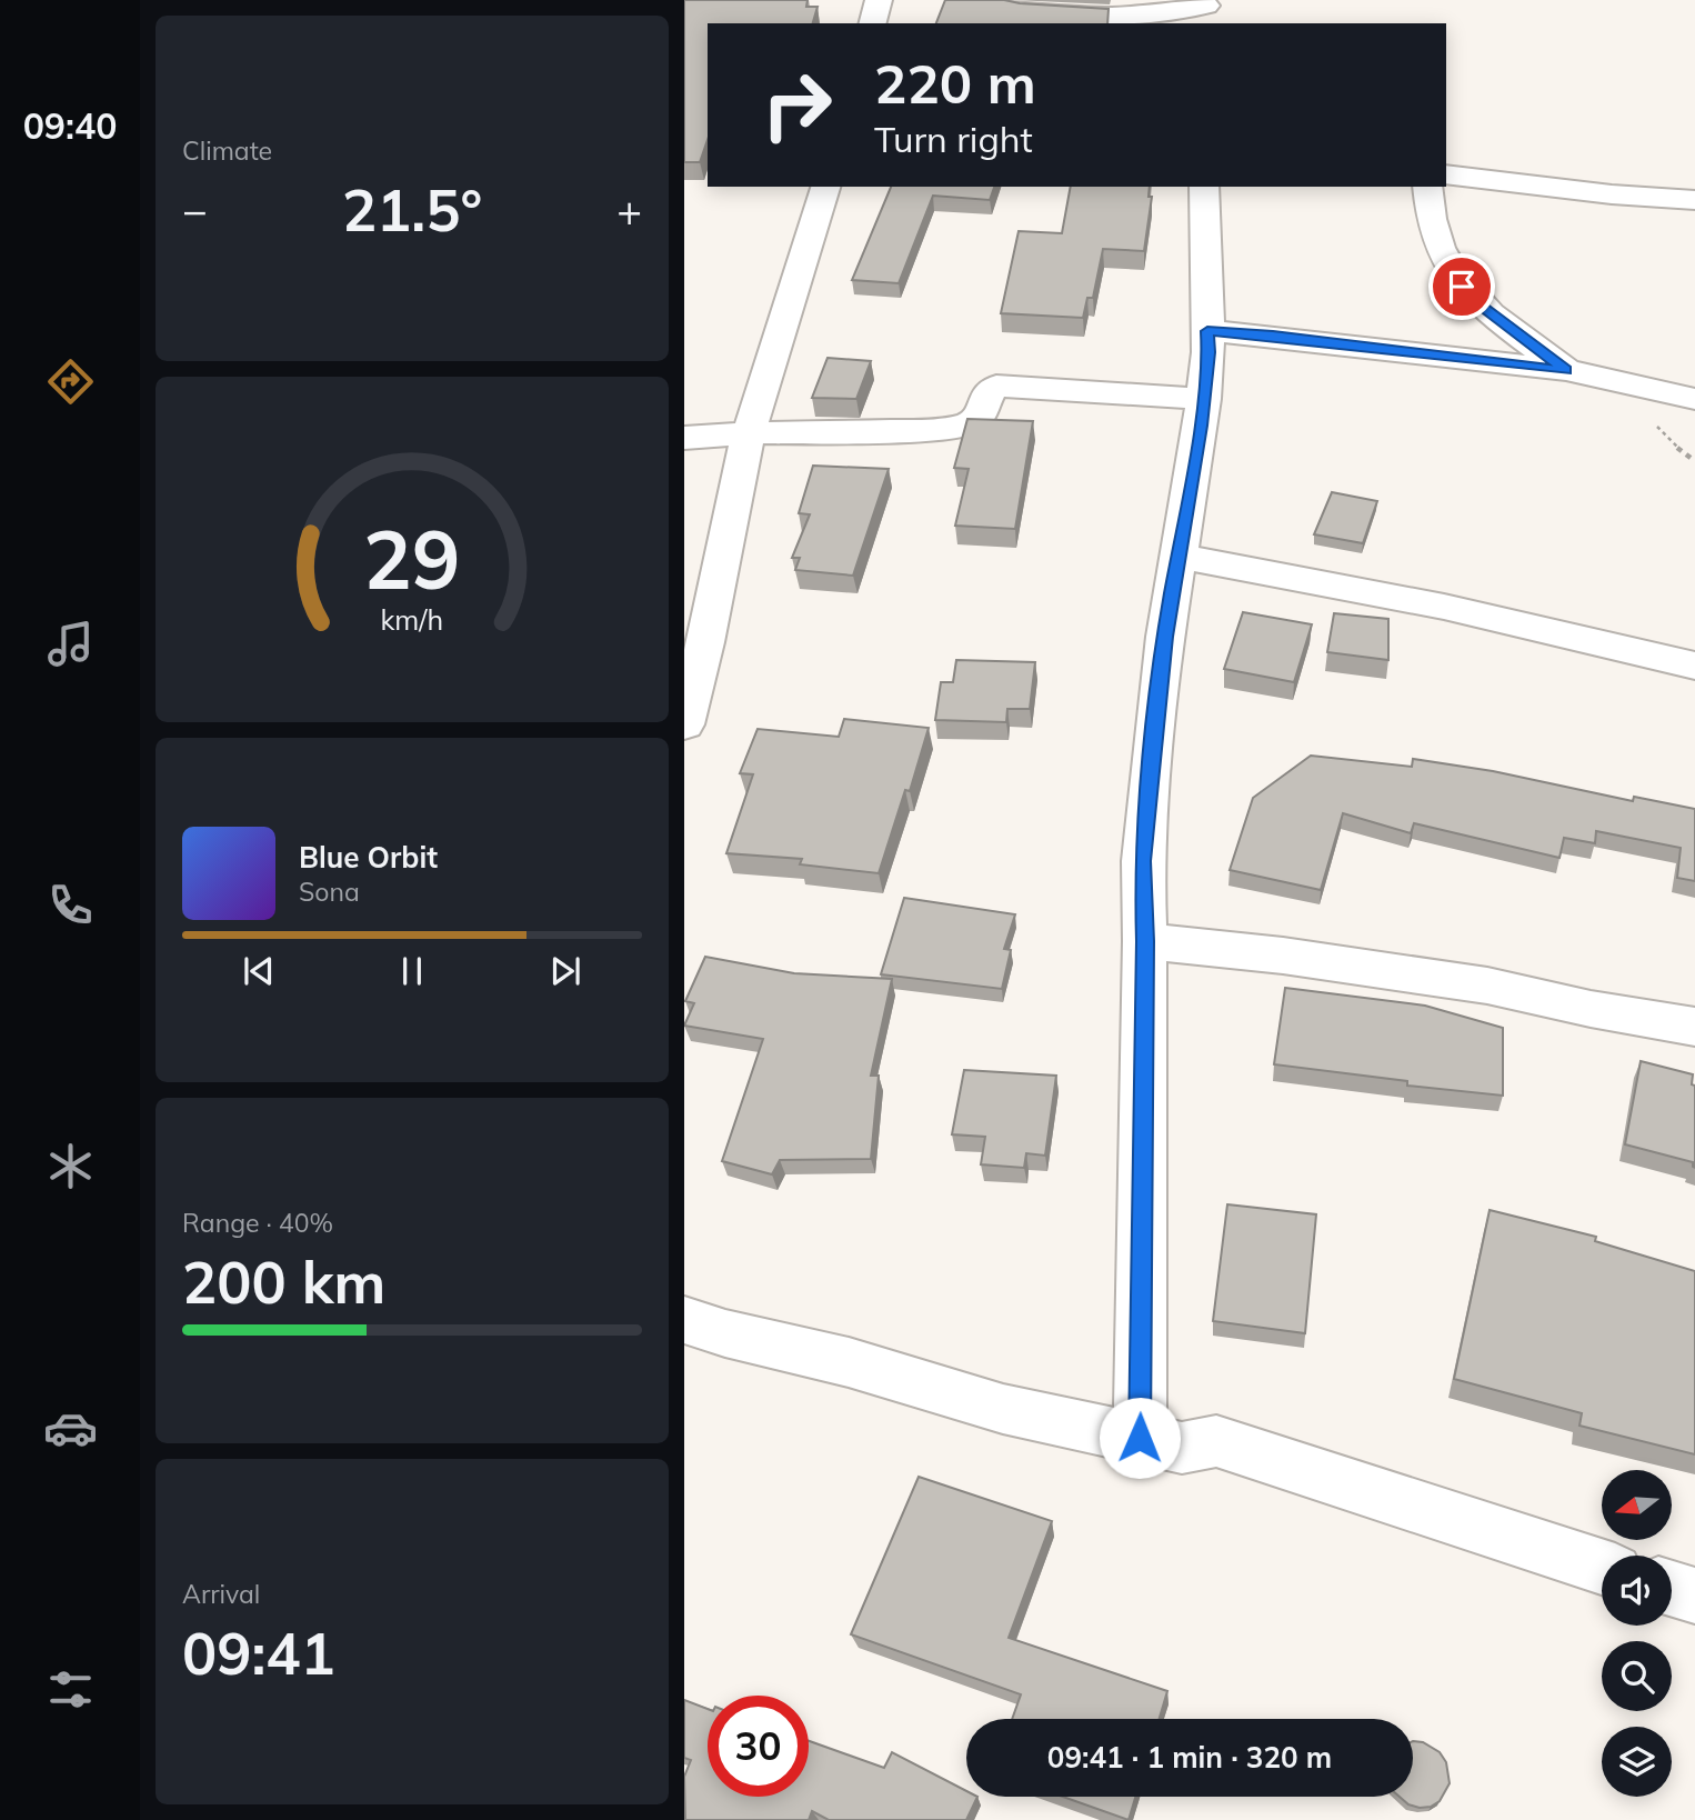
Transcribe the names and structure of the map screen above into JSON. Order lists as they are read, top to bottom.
{
  "north": "left",
  "page": {
    "tabs": "09:40",
    "tile": [
      "Climate",
      ["Range · 40%", "200 km"],
      ["Arrival", "09:41"]
    ],
    "turn": ["220 m", "Turn right"],
    "heat": ["−", "21.5°", "+"],
    "song": ["Blue Orbit", "Sona"],
    "limit": "30",
    "trip": "09:41 · 1 min · 320 m",
    "gauge": ["29", "km/h"]
  }
}
